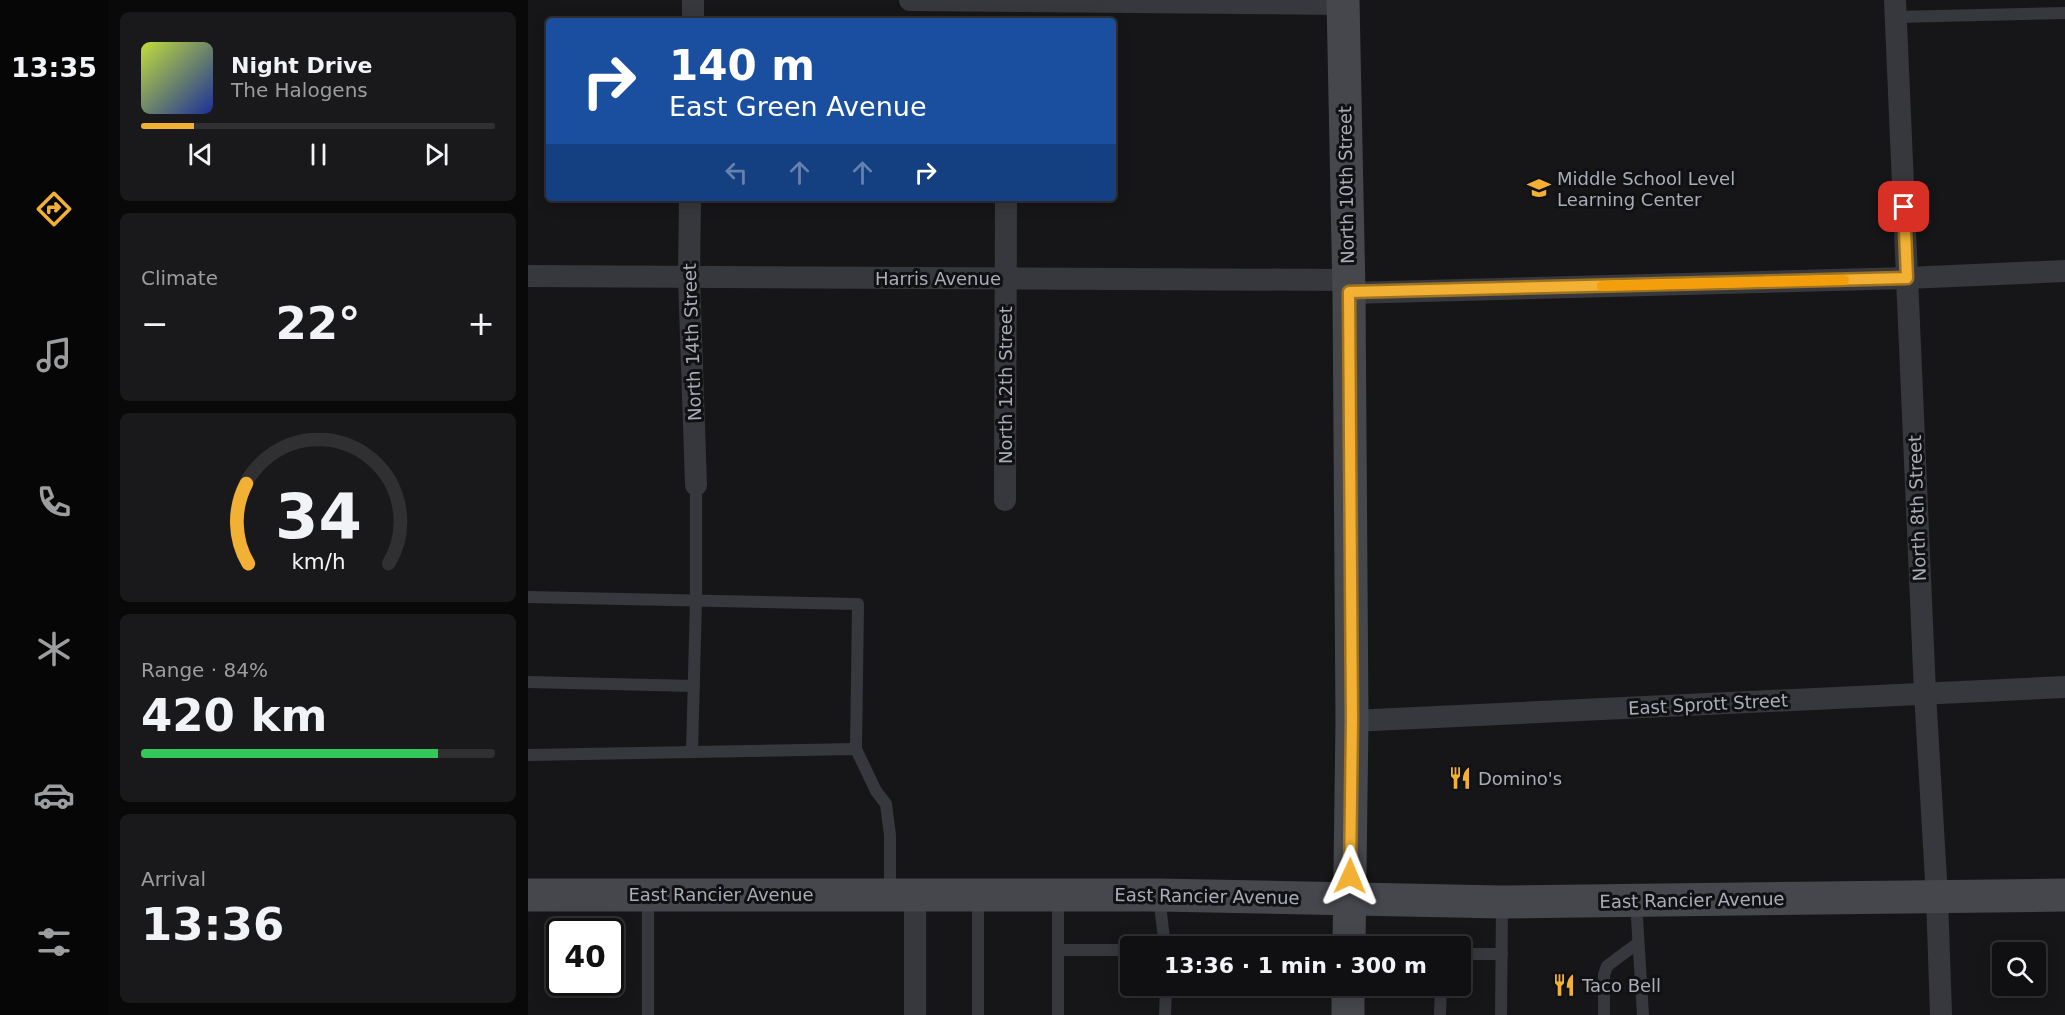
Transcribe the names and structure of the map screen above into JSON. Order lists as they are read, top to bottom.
{
  "streets": {
    "main road": ["North 10th Street", "East Rancier Avenue"],
    "street": [
      "Harris Avenue",
      "North 14th Street",
      "North 12th Street",
      "North 8th Street",
      "East Sprott Street"
    ]
  },
  "crossings": [
    ["North 10th Street", "Harris Avenue"],
    ["North 10th Street", "East Sprott Street"],
    ["North 10th Street", "East Rancier Avenue"],
    ["Harris Avenue", "North 14th Street"],
    ["Harris Avenue", "North 12th Street"],
    ["Harris Avenue", "North 8th Street"],
    ["North 8th Street", "East Sprott Street"],
    ["North 8th Street", "East Rancier Avenue"]
  ],
  "places": {
    "school or university": ["Middle School Level Learning Center"],
    "restaurant": ["Domino's", "Taco Bell"]
  },
  "page": {
    "tabs": "13:35",
    "turn": ["140 m", "East Green Avenue"],
    "song": ["Night Drive", "The Halogens"],
    "tile": [
      "Climate",
      ["Range · 84%", "420 km"],
      ["Arrival", "13:36"]
    ],
    "heat": ["−", "22°", "+"],
    "limit": "40",
    "trip": "13:36 · 1 min · 300 m",
    "gauge": ["34", "km/h"]
  }
}
